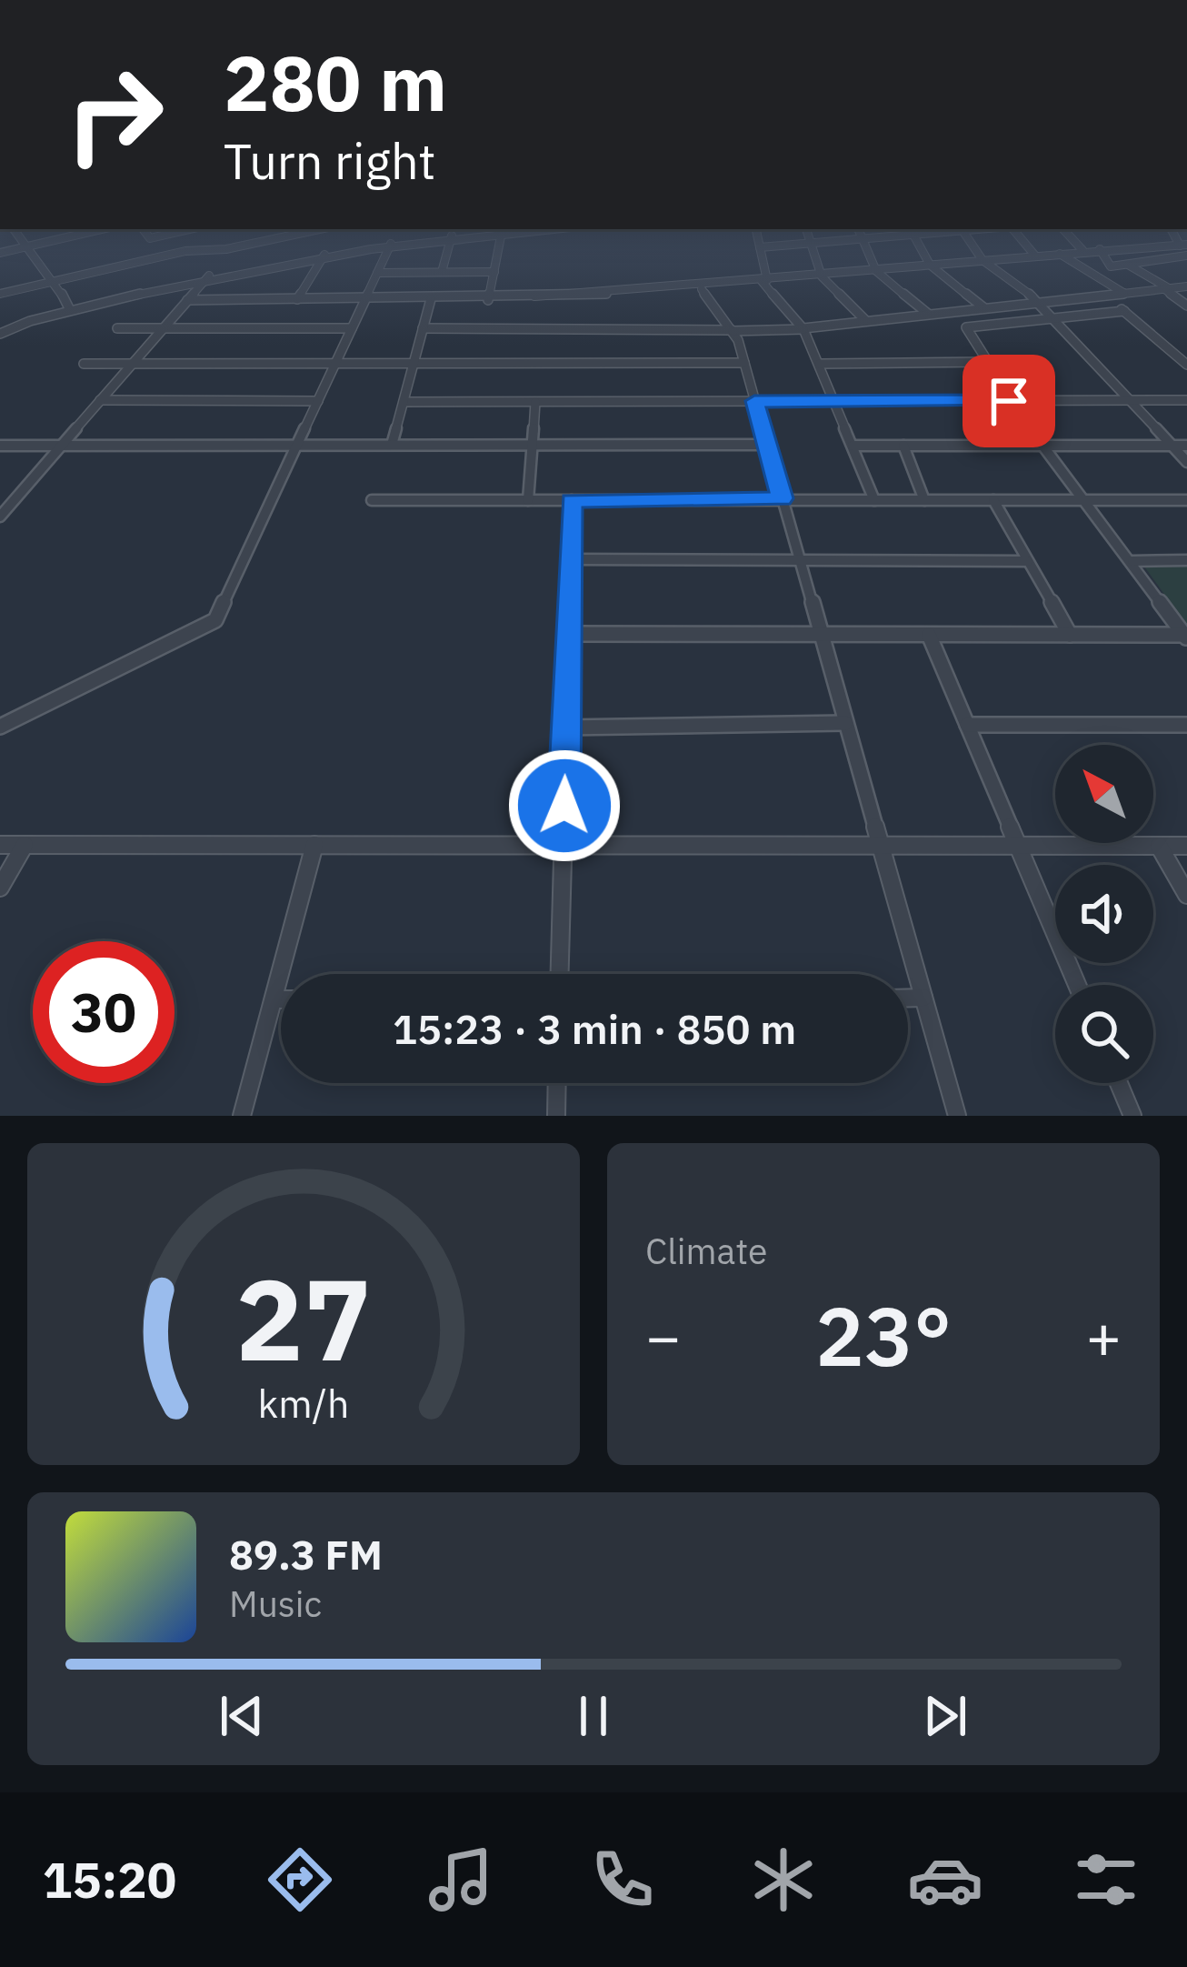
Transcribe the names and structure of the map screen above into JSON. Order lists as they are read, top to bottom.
{
  "north": "top left",
  "page": {
    "turn": ["280 m", "Turn right"],
    "limit": "30",
    "trip": "15:23 · 3 min · 850 m",
    "tile": "Climate",
    "heat": ["−", "23°", "+"],
    "song": ["89.3 FM", "Music"],
    "tabs": "15:20",
    "gauge": ["27", "km/h"]
  }
}
